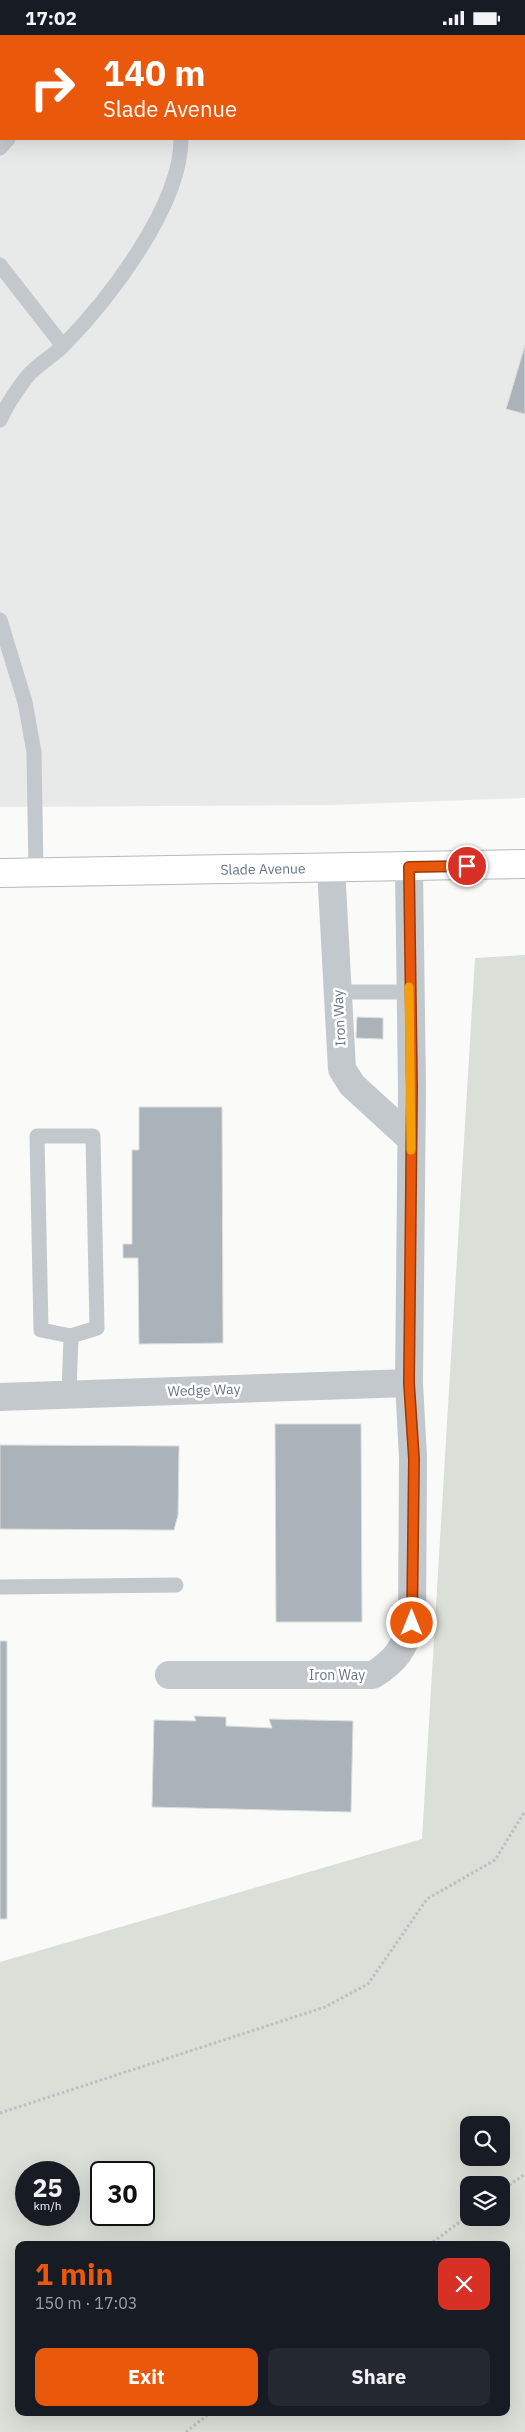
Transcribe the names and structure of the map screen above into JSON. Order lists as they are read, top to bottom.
{
  "streets": {
    "main road": ["Slade Avenue"],
    "street": ["Iron Way", "Wedge Way"]
  },
  "crossings": [
    ["Slade Avenue", "Iron Way"],
    ["Iron Way", "Wedge Way"]
  ],
  "page": {
    "status": "17:02",
    "turn": ["140 m", "Slade Avenue"],
    "speed": "25 km/h",
    "limit": "30",
    "heading": ["1 min", "150 m · 17:03"],
    "buttons": ["Exit", "Share"]
  }
}
